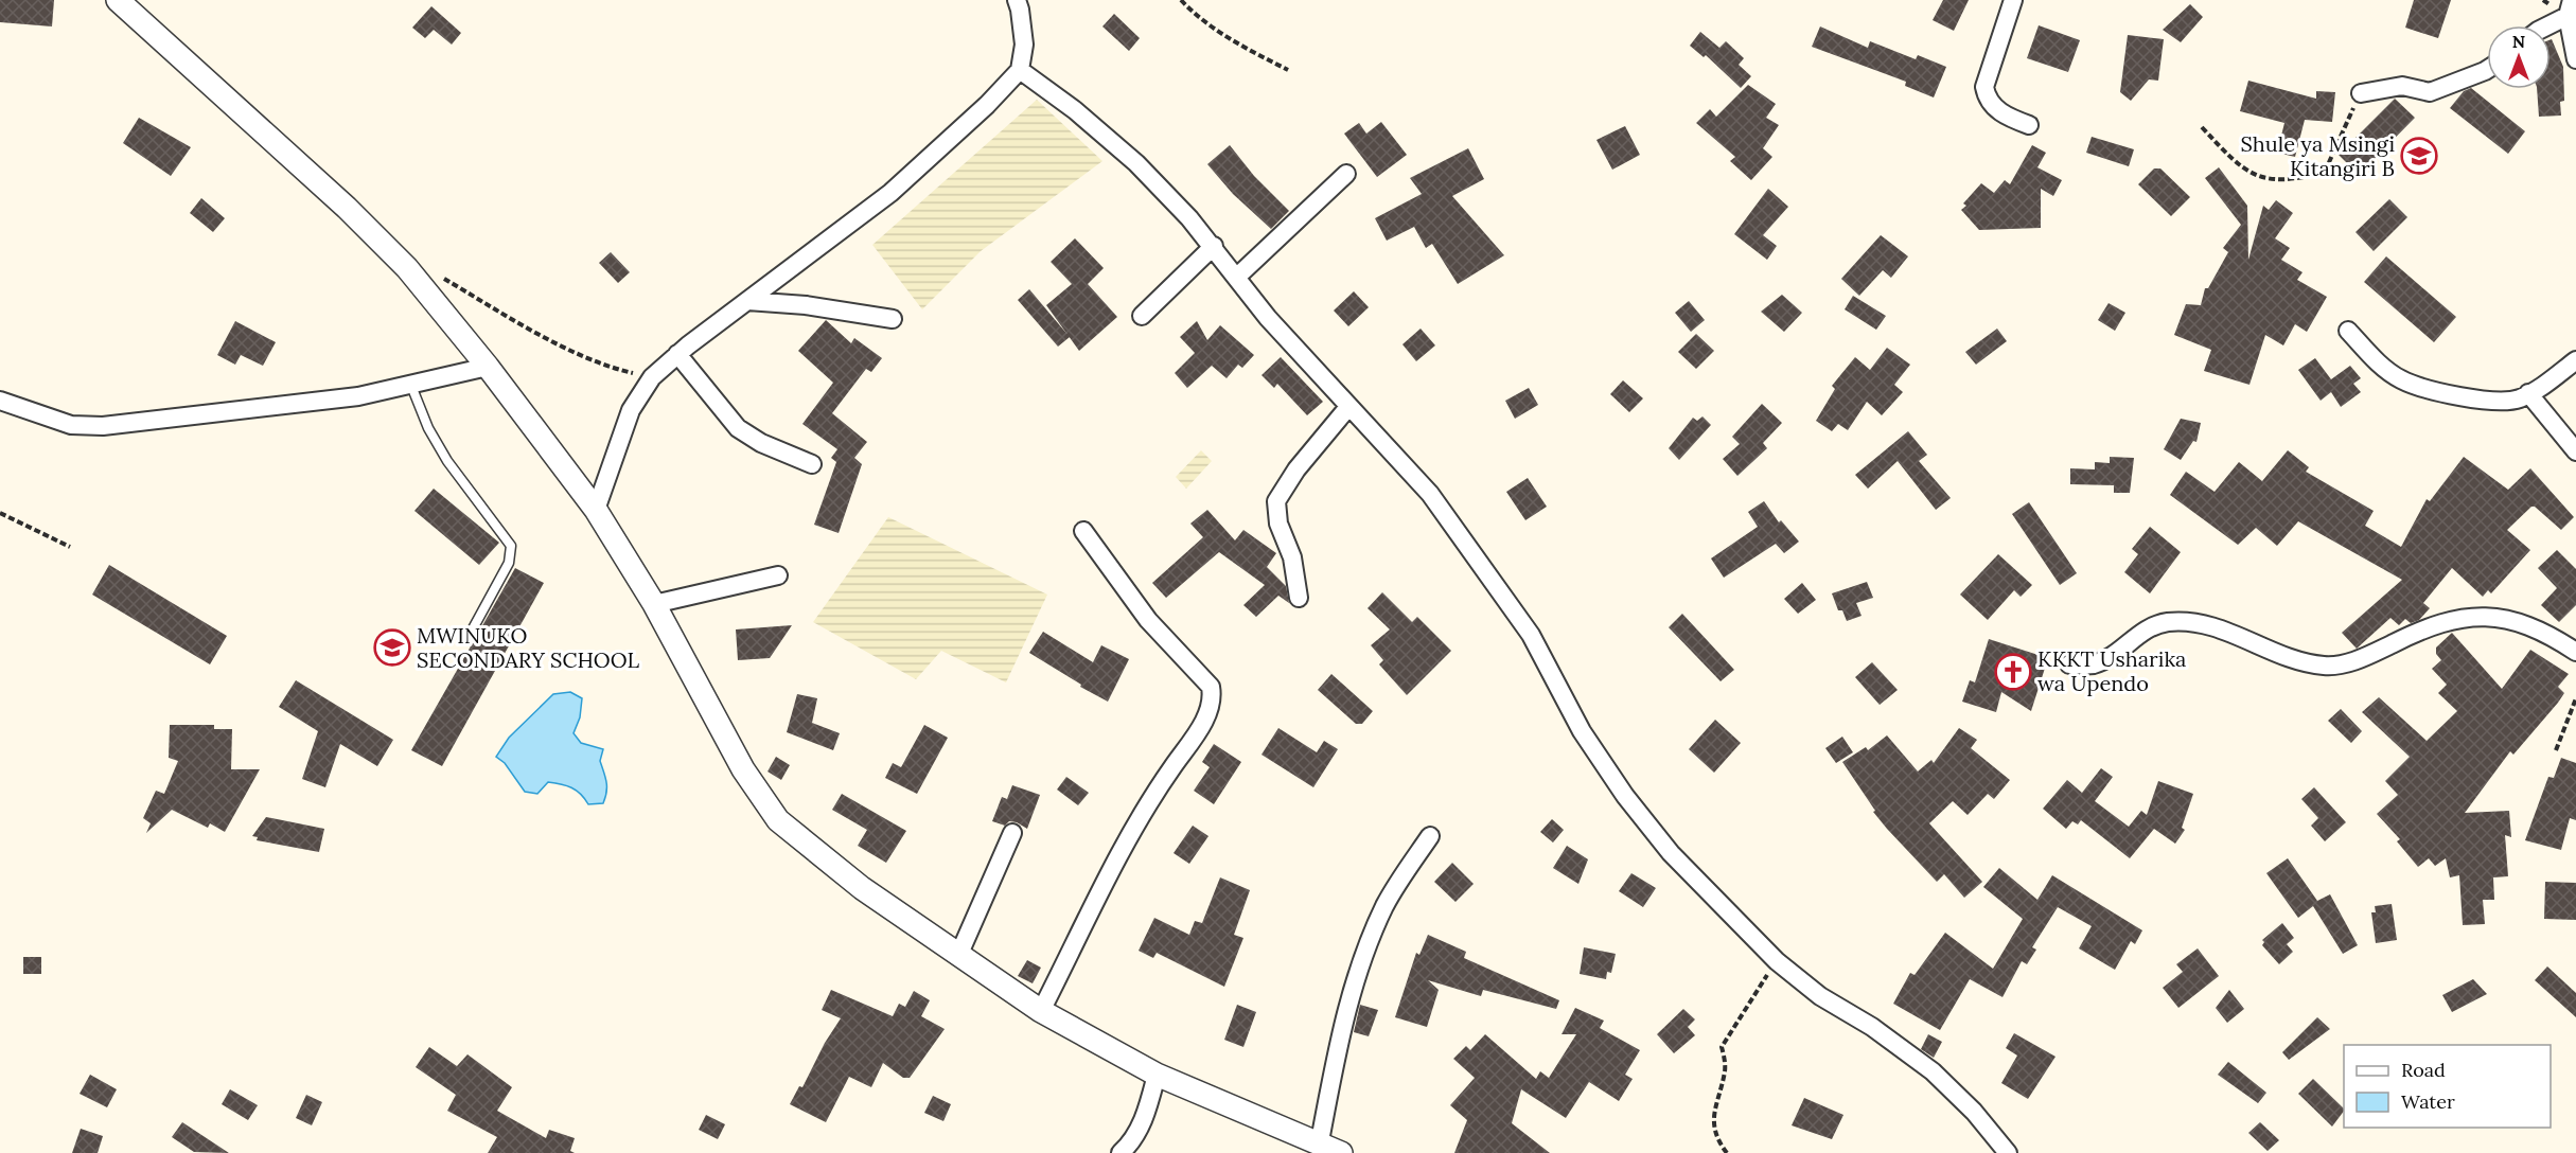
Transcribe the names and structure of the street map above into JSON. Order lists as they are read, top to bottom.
{
  "places": {
    "school or university": ["Shule ya Msingi Kitangiri B", "MWINUKO SECONDARY SCHOOL"],
    "church": ["KKKT Usharika wa Upendo"]
  },
  "legend": ["Road", "Water"],
  "north": "top"
}
